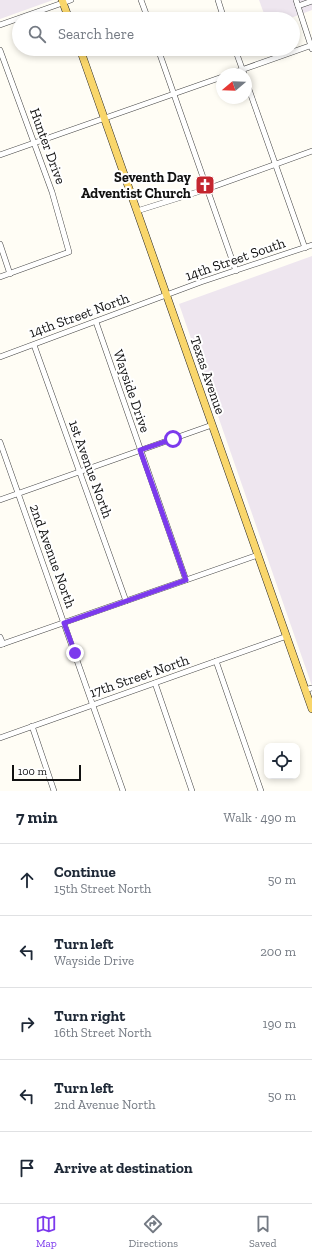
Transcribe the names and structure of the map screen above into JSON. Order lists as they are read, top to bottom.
{
  "streets": {
    "main road": ["Texas Avenue"],
    "street": [
      "Hunter Drive",
      "14th Street South",
      "14th Street North",
      "Wayside Drive",
      "1st Avenue North",
      "2nd Avenue North",
      "17th Street North"
    ]
  },
  "crossings": [
    ["14th Street South", "14th Street North"],
    ["14th Street South", "Texas Avenue"],
    ["14th Street North", "Texas Avenue"],
    ["14th Street North", "Wayside Drive"],
    ["14th Street North", "1st Avenue North"],
    ["Texas Avenue", "17th Street North"],
    ["2nd Avenue North", "17th Street North"]
  ],
  "places": {
    "church": ["Seventh Day Adventist Church"]
  },
  "scale_bar": "100 m",
  "north": "left",
  "page": {
    "search": "Search here",
    "scale": "100 m",
    "heading": ["7 min", "Walk · 490 m"],
    "list": [
      ["Continue", "15th Street North", "50 m"],
      ["Turn left", "Wayside Drive", "200 m"],
      ["Turn right", "16th Street North", "190 m"],
      ["Turn left", "2nd Avenue North", "50 m"],
      "Arrive at destination"
    ],
    "nav": ["Map", "Directions", "Saved"]
  }
}
